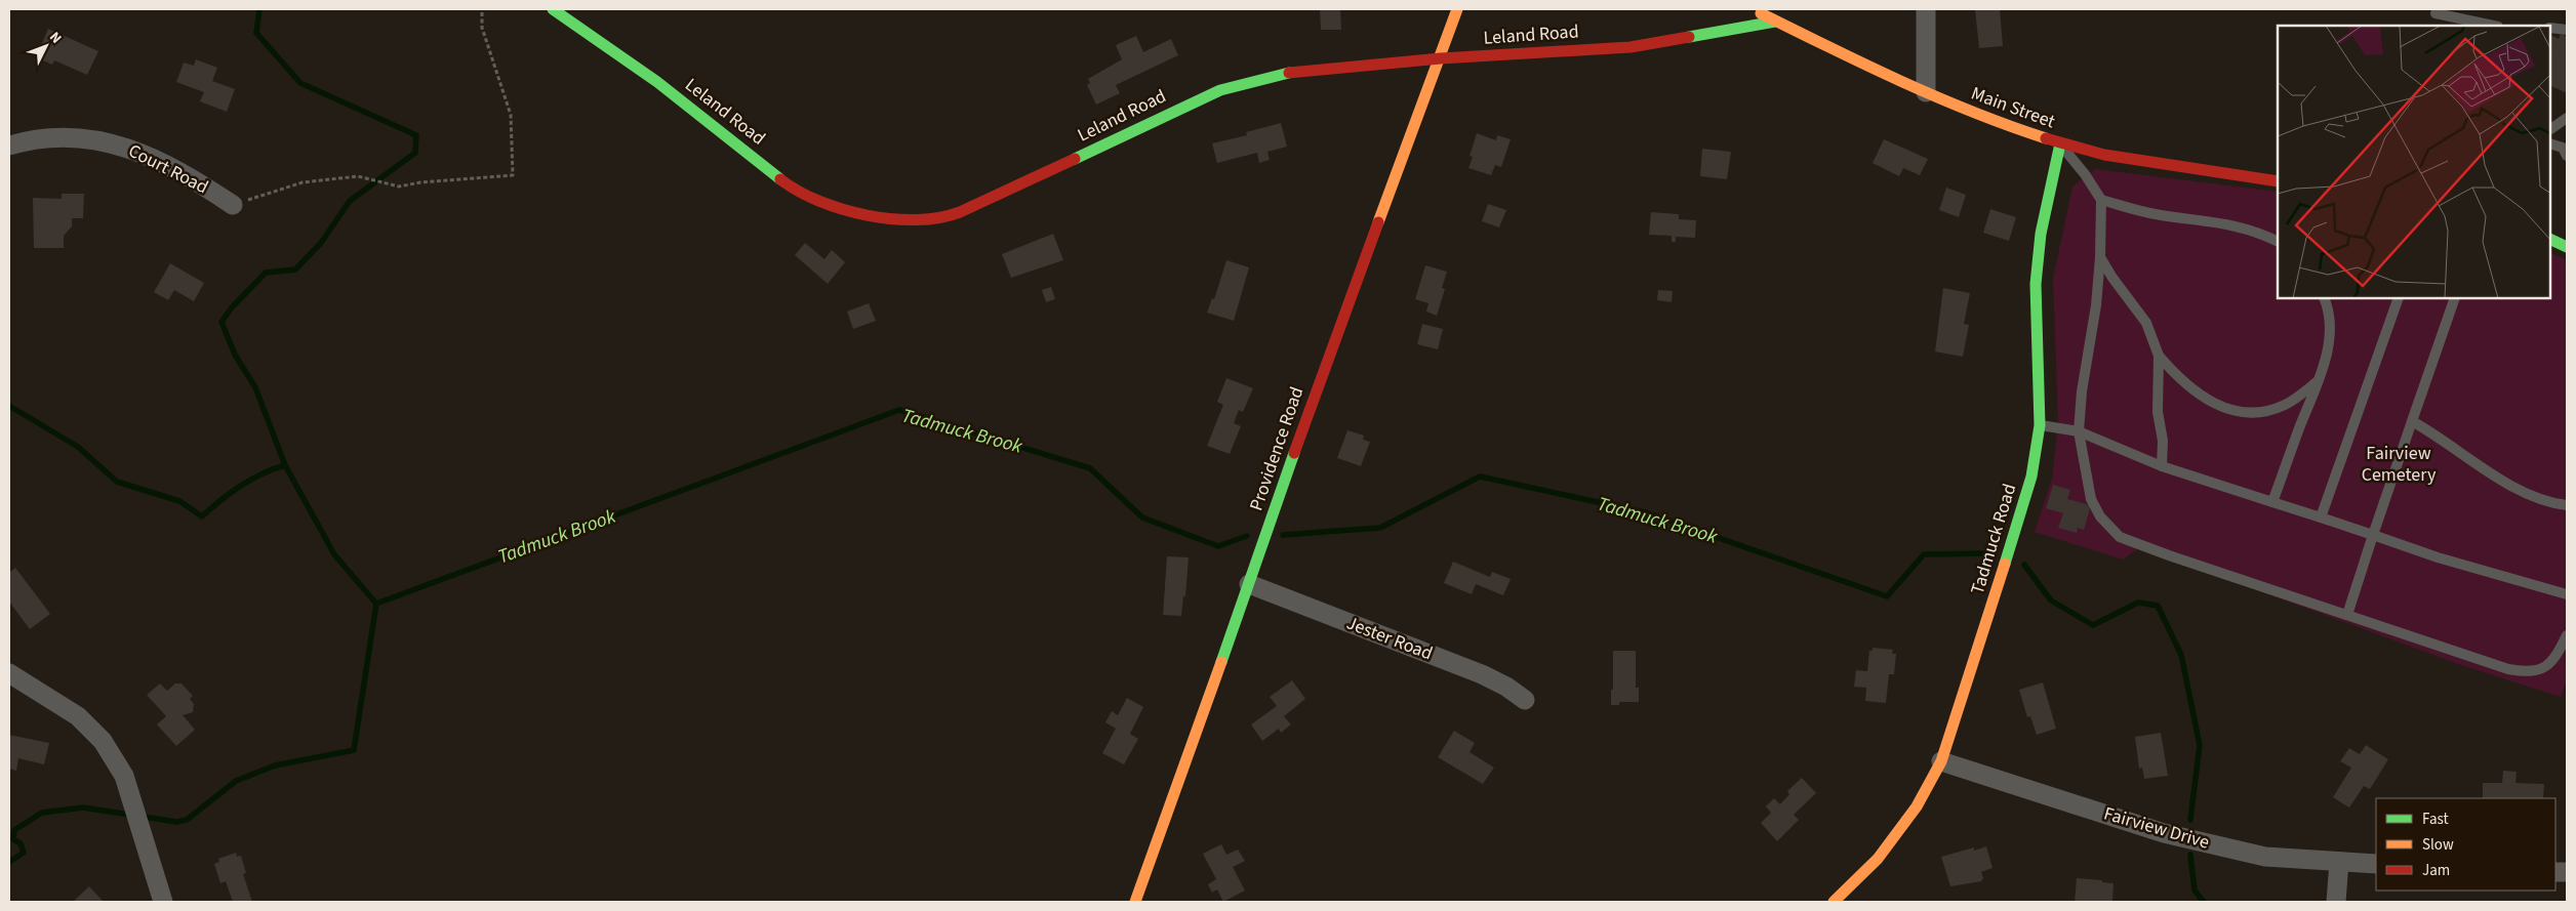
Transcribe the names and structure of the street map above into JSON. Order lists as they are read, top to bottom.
{
  "streets": {
    "street": [
      "Leland Road",
      "Main Street",
      "Court Road",
      "Providence Road",
      "Tadmuck Road",
      "Jester Road",
      "Fairview Drive"
    ]
  },
  "crossings": [
    ["Leland Road", "Main Street"],
    ["Leland Road", "Providence Road"],
    ["Main Street", "Tadmuck Road"],
    ["Providence Road", "Jester Road"],
    ["Tadmuck Road", "Fairview Drive"]
  ],
  "water": ["Tadmuck Brook"],
  "parks": ["Fairview Cemetery"],
  "legend": ["Fast", "Slow", "Jam"],
  "north": "top right"
}
